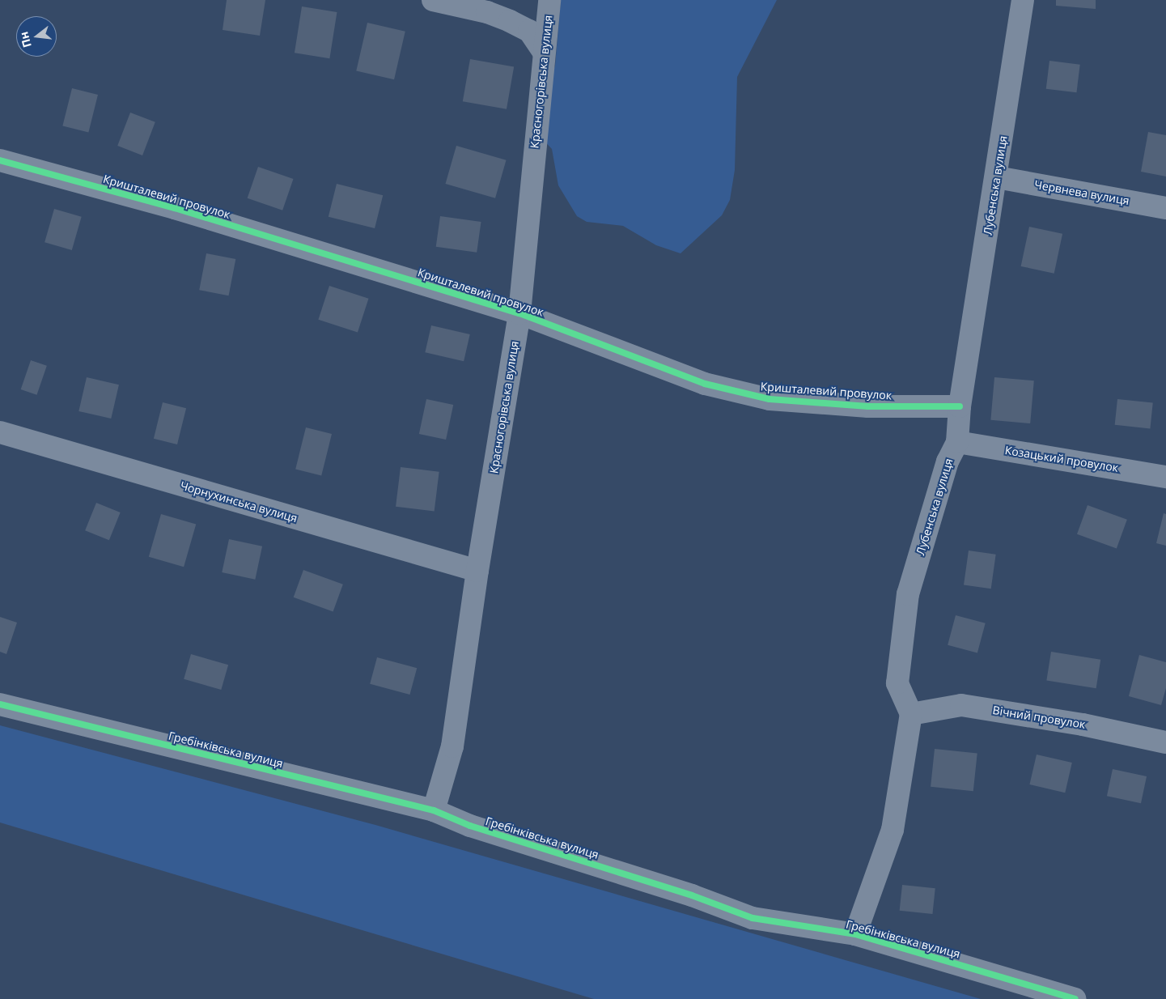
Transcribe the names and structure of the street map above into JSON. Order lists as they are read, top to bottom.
{
  "streets": {
    "street": [
      "Красногорівська вулиця",
      "Лубенська вулиця",
      "Червнева вулиця",
      "Кришталевий провулок",
      "Козацький провулок",
      "Чорнухинська вулиця",
      "Вічний провулок",
      "Гребінківська вулиця"
    ]
  },
  "crossings": [
    ["Красногорівська вулиця", "Кришталевий провулок"],
    ["Красногорівська вулиця", "Чорнухинська вулиця"],
    ["Красногорівська вулиця", "Гребінківська вулиця"],
    ["Лубенська вулиця", "Червнева вулиця"],
    ["Лубенська вулиця", "Кришталевий провулок"],
    ["Лубенська вулиця", "Козацький провулок"],
    ["Лубенська вулиця", "Вічний провулок"]
  ],
  "north": "left"
}
